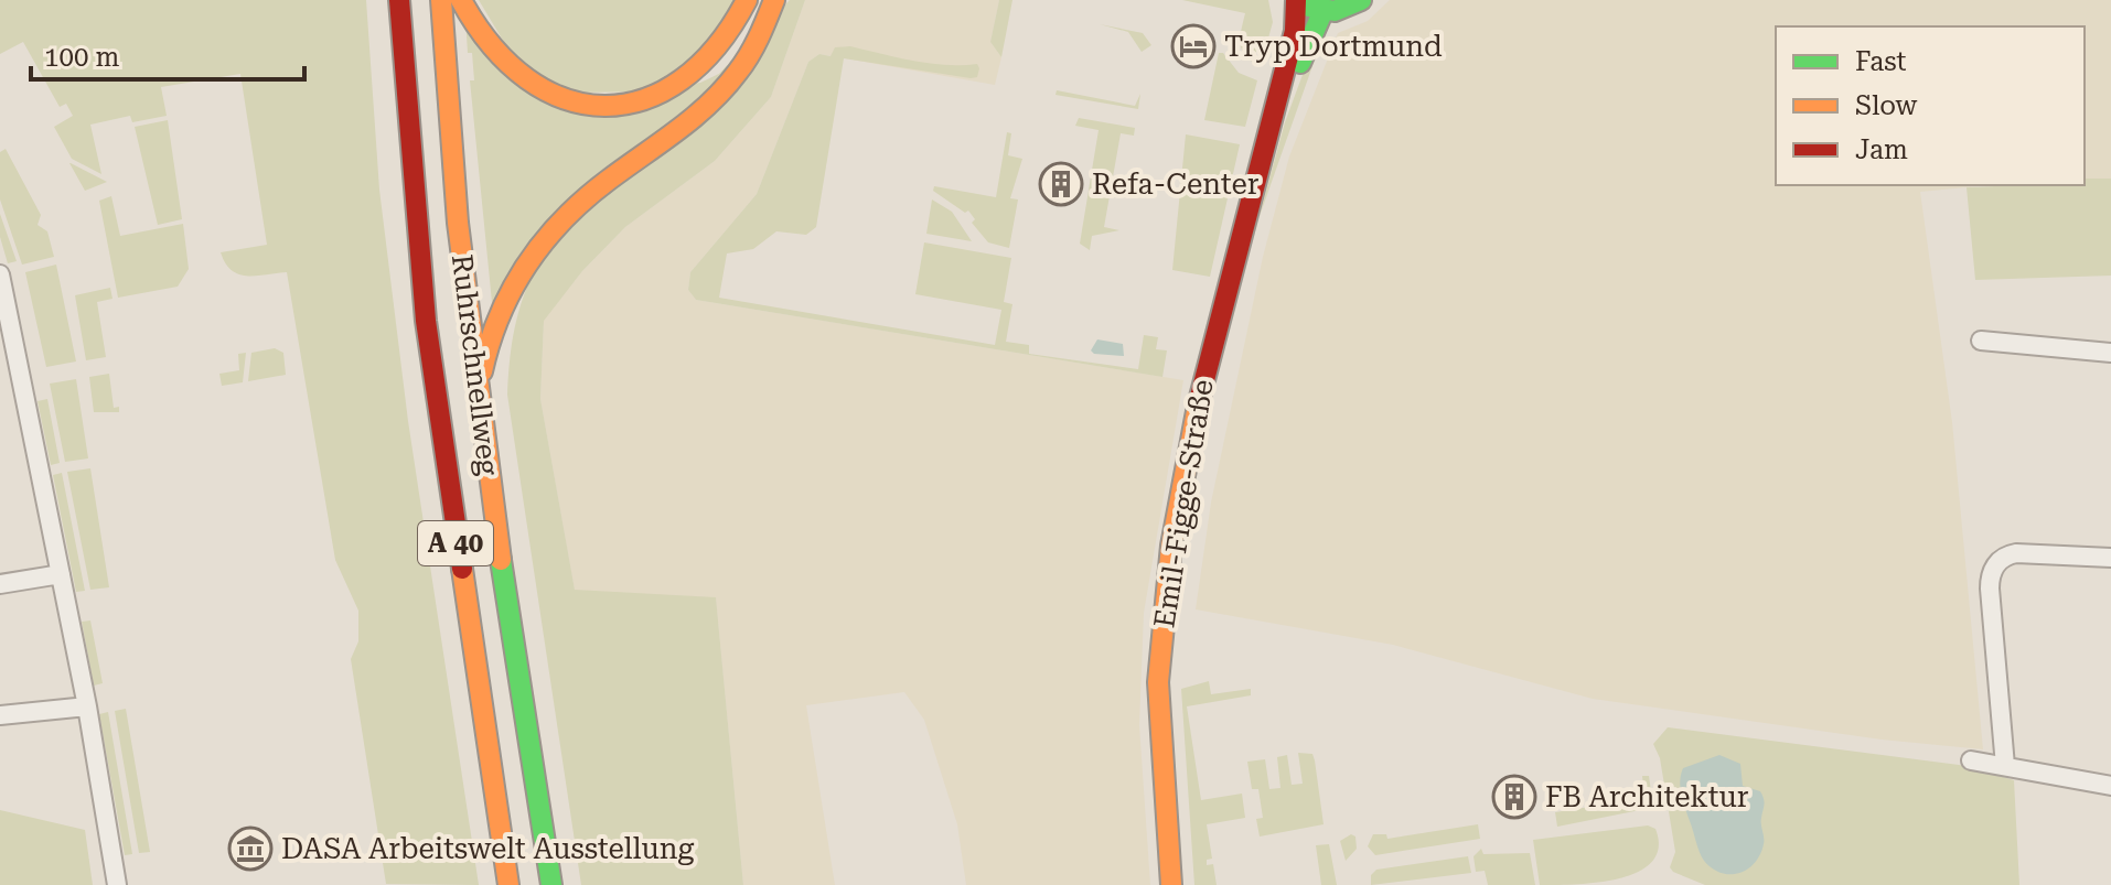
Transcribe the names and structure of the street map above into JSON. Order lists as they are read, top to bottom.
{
  "streets": {
    "main road": ["Ruhrschnellweg", "Emil-Figge-Straße", "A 40"]
  },
  "places": {
    "hotel": ["Tryp Dortmund"],
    "building": ["Refa-Center", "FB Architektur"],
    "museum": ["DASA Arbeitswelt Ausstellung"]
  },
  "legend": ["Fast", "Slow", "Jam"],
  "scale_bar": "100 m"
}
